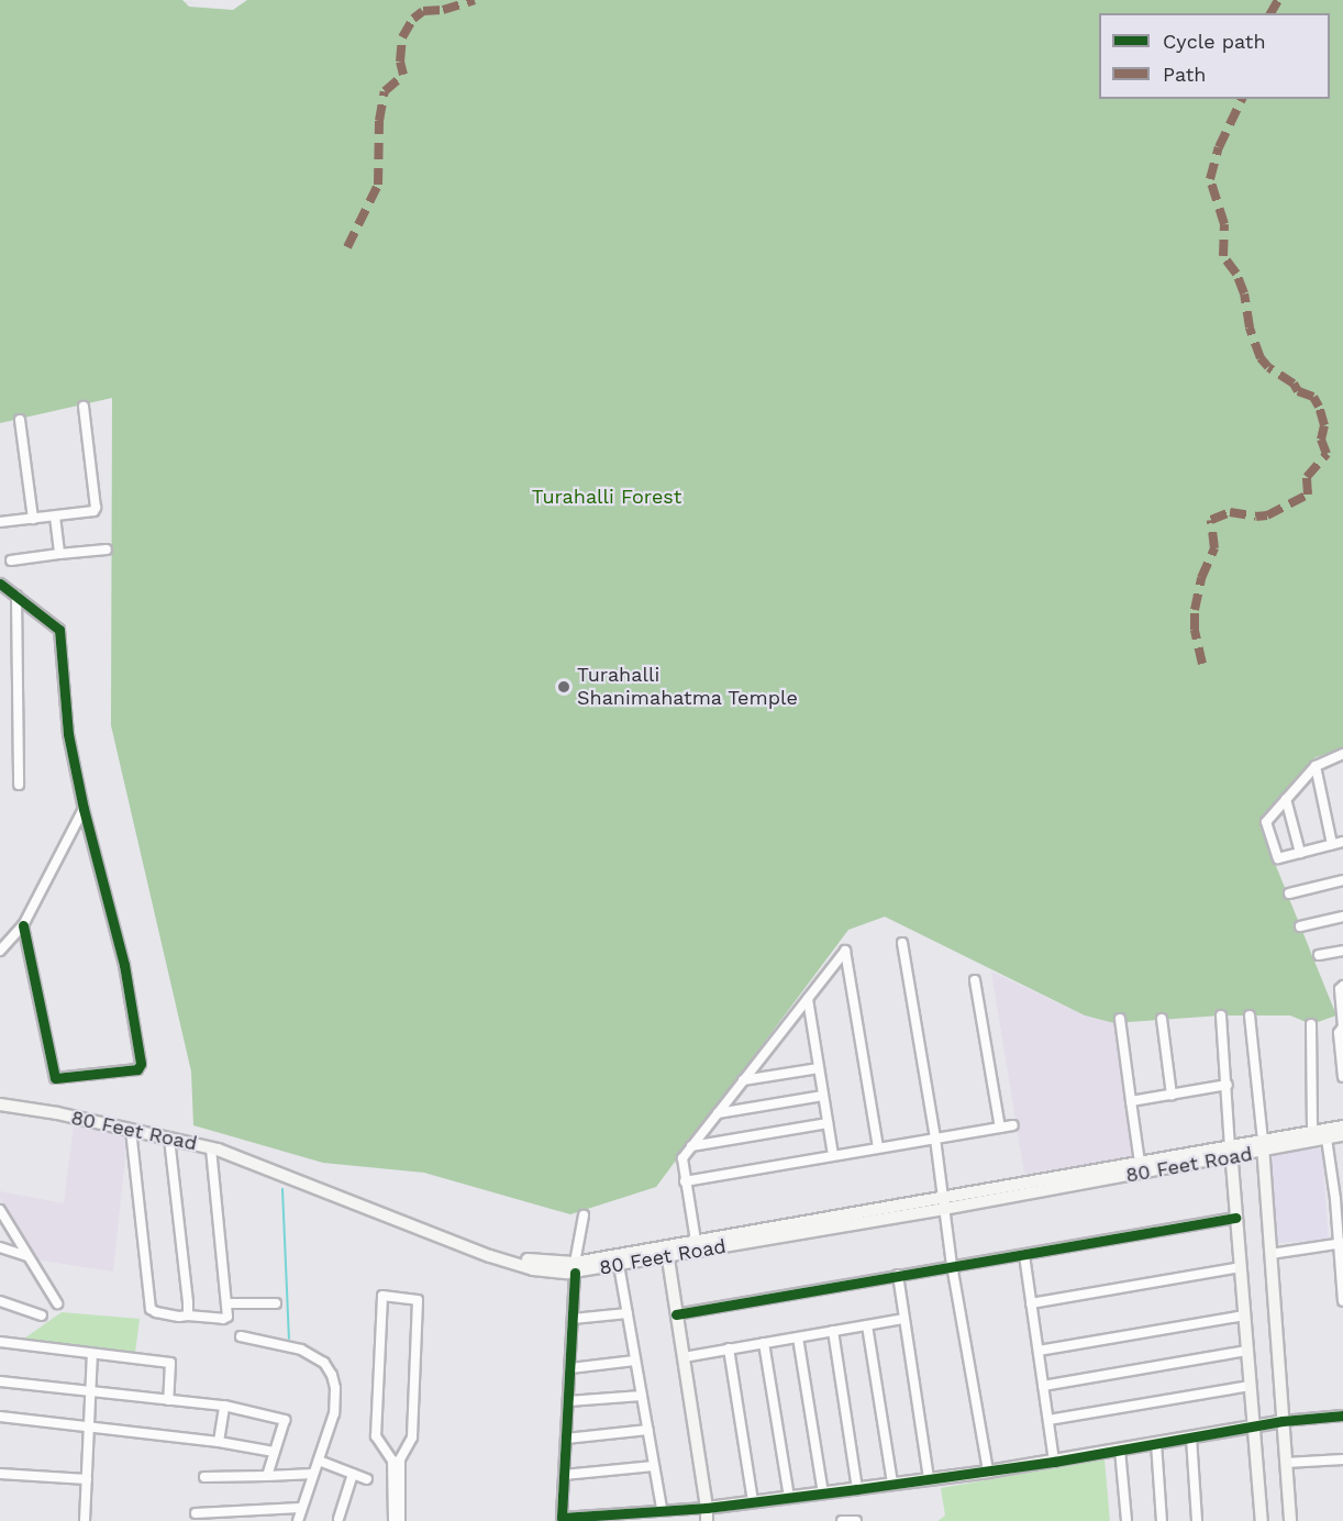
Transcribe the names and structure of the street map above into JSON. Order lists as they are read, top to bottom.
{
  "streets": {
    "main road": ["80 Feet Road"]
  },
  "parks": ["Turahalli Forest"],
  "places": ["Turahalli Shanimahatma Temple"],
  "legend": ["Cycle path", "Path"]
}
